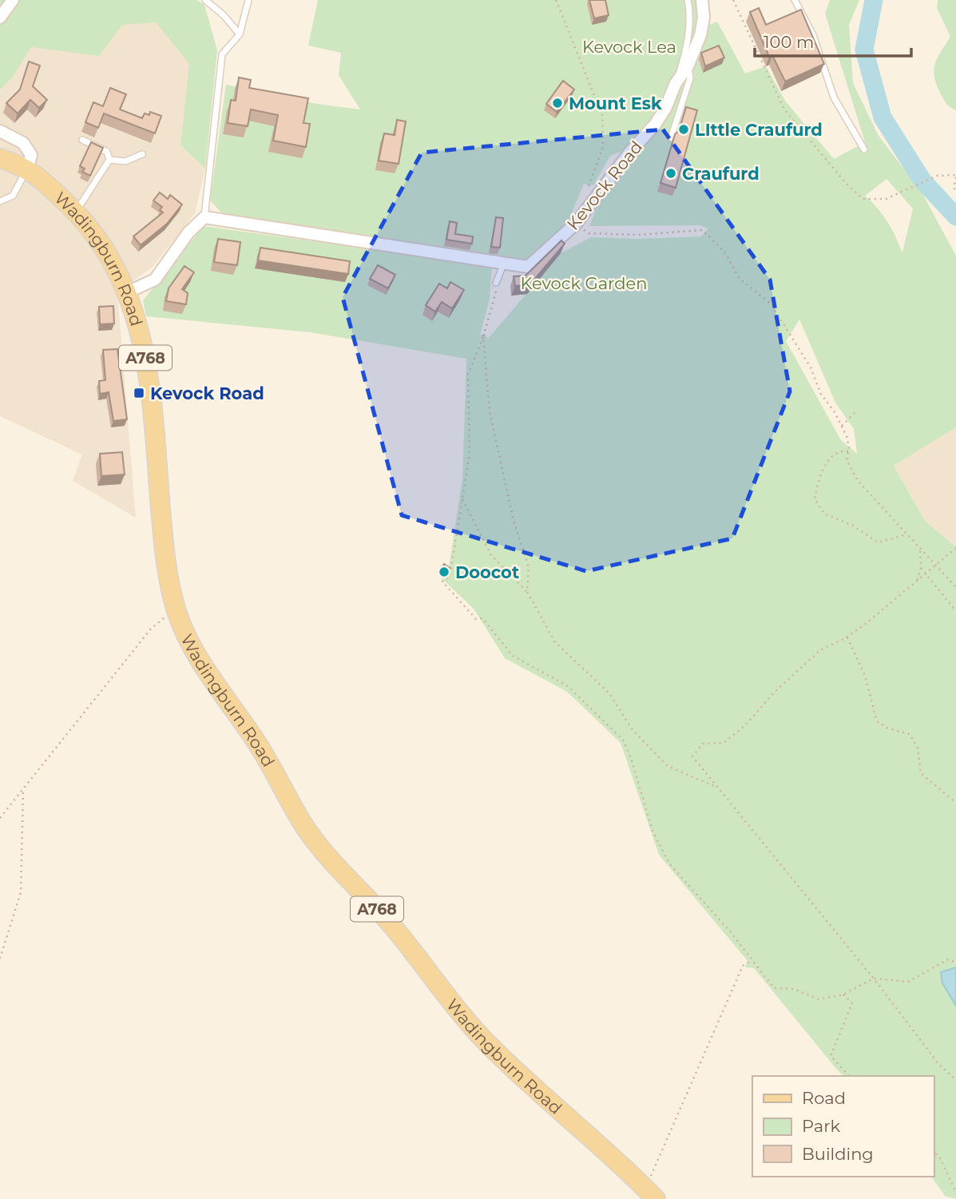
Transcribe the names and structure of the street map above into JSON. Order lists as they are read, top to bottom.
{
  "streets": {
    "main road": ["Wadingburn Road", "A768"],
    "street": ["Kevock Road"]
  },
  "parks": ["Kevock Lea", "Kevock Garden"],
  "places": {
    "other": [
      "Mount Esk",
      "LIttle Craufurd",
      "Craufurd",
      "Doocot"
    ],
    "transit": ["Kevock Road"]
  },
  "legend": ["Road", "Park", "Building"],
  "scale_bar": "100 m"
}
